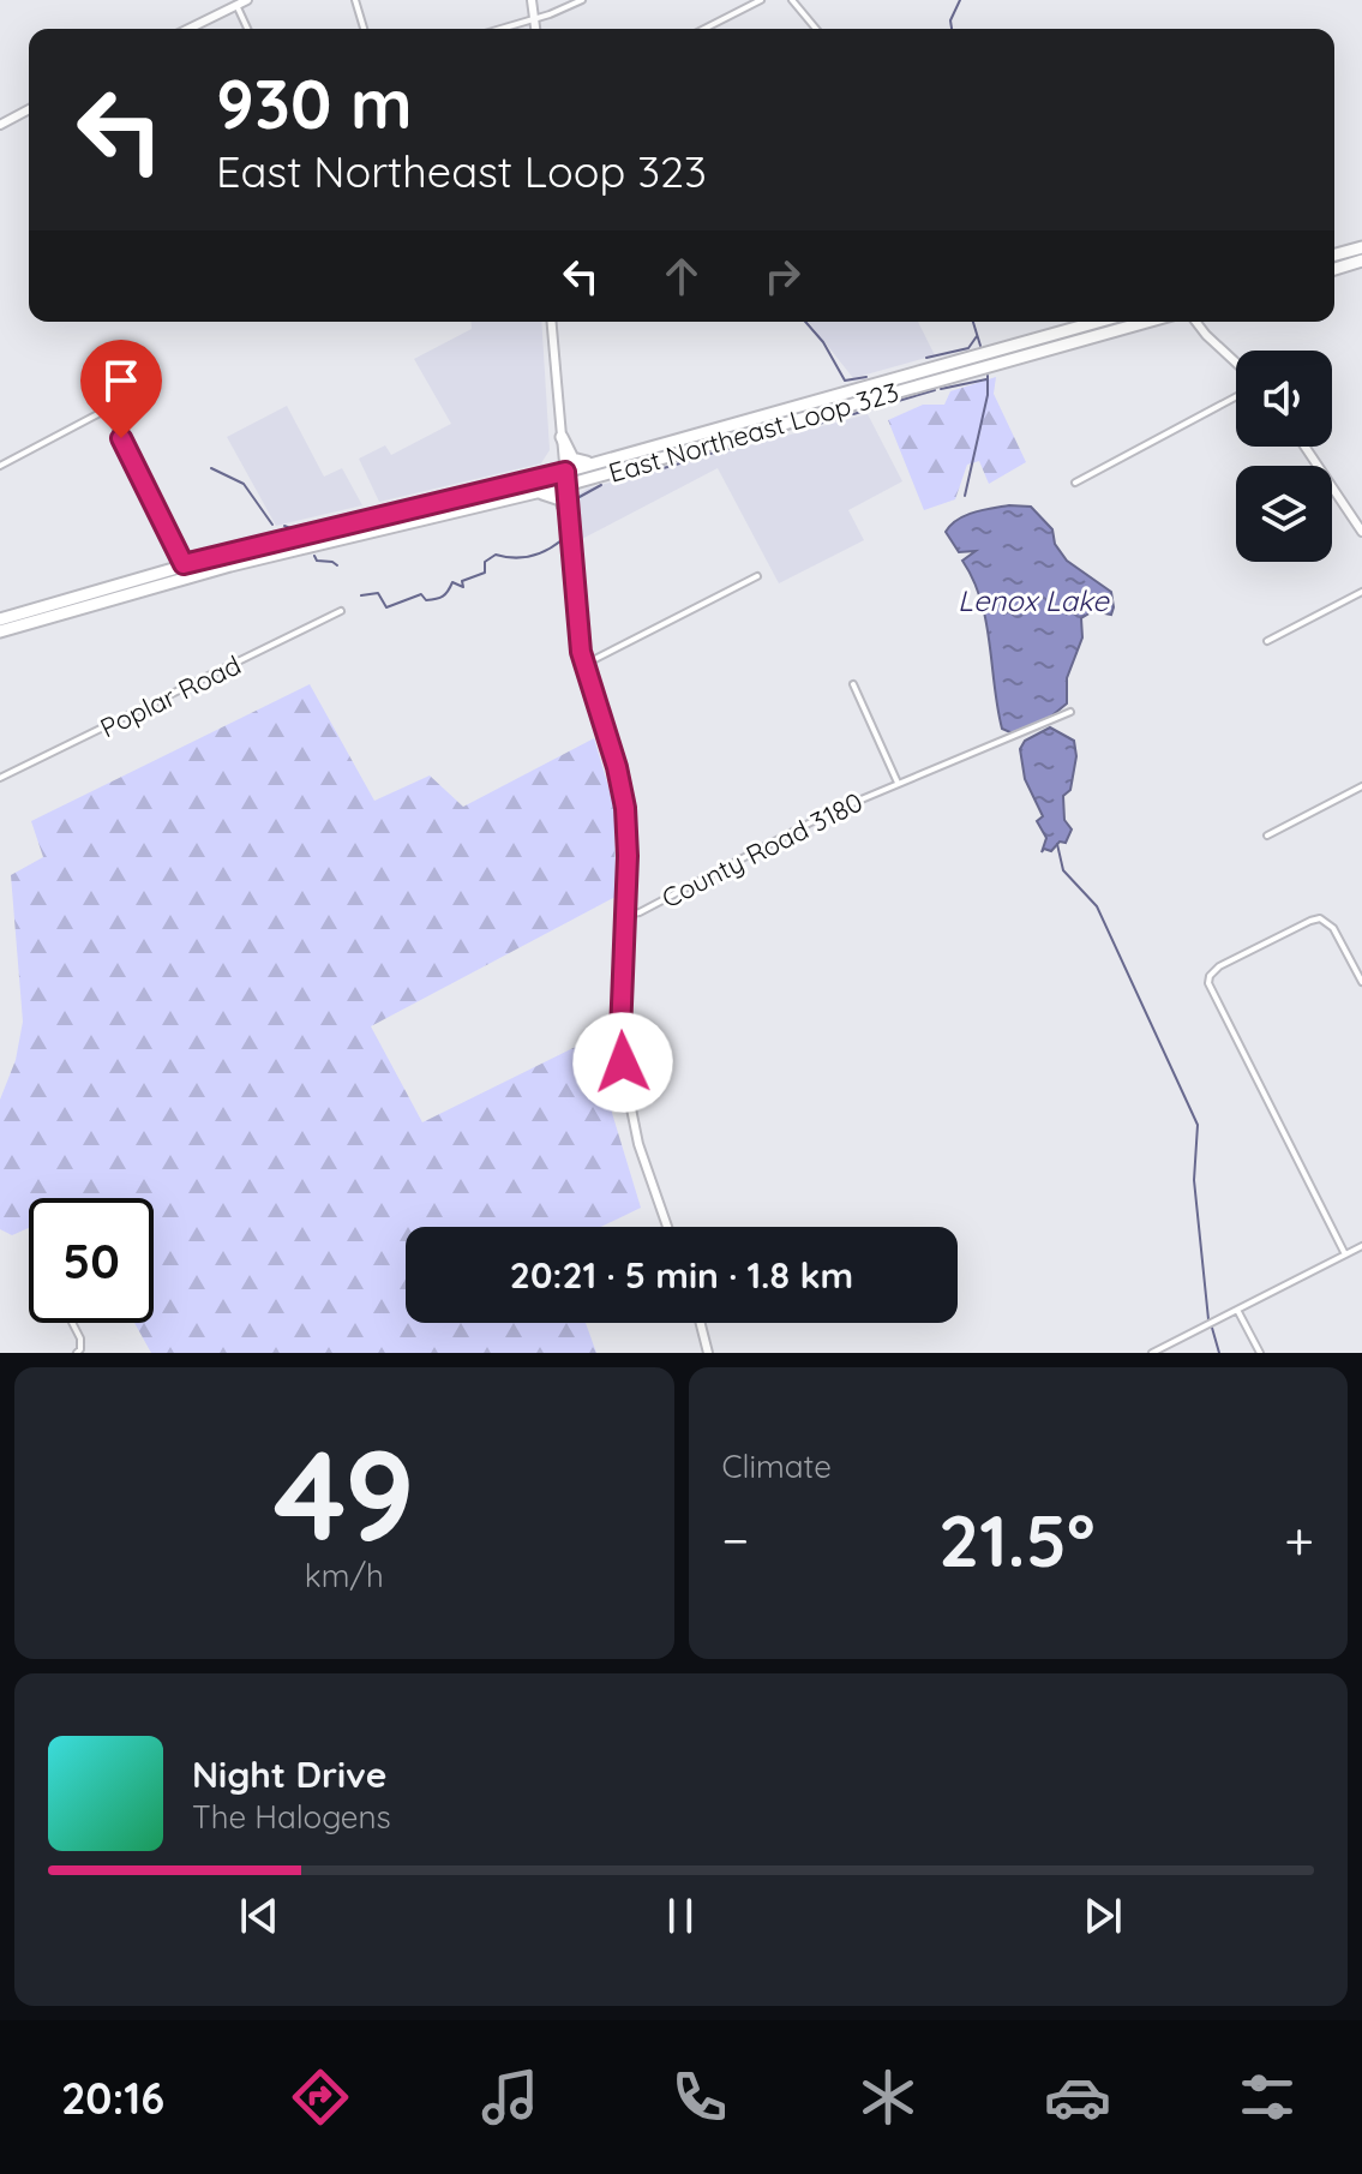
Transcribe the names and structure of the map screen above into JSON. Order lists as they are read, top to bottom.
{
  "streets": {
    "highway": ["East Northeast Loop 323"],
    "street": ["Poplar Road", "County Road 3180"]
  },
  "water": ["Lenox Lake"],
  "page": {
    "turn": ["930 m", "East Northeast Loop 323"],
    "limit": "50",
    "trip": "20:21 · 5 min · 1.8 km",
    "tile": [
      ["49", "km/h"],
      "Climate"
    ],
    "heat": ["−", "21.5°", "+"],
    "song": ["Night Drive", "The Halogens"],
    "tabs": "20:16"
  }
}
